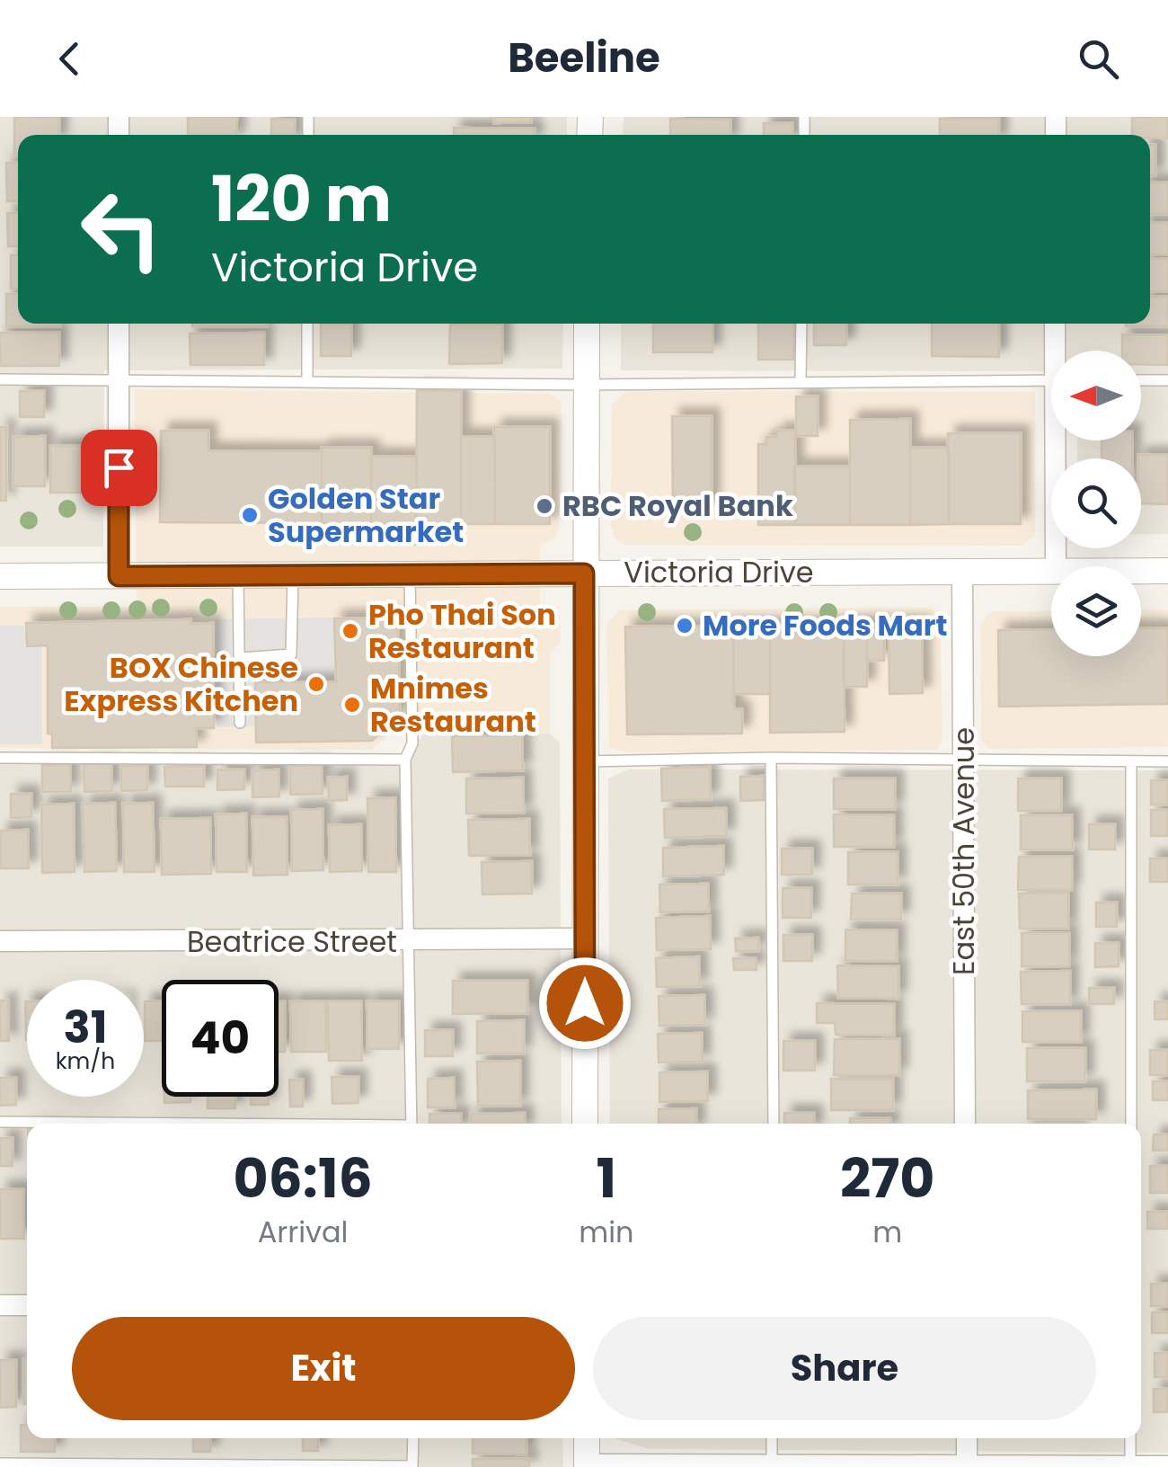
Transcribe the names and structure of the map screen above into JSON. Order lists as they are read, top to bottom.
{
  "streets": {
    "street": ["Victoria Drive", "East 50th Avenue", "Beatrice Street"]
  },
  "crossings": [
    ["Victoria Drive", "East 50th Avenue"]
  ],
  "places": [
    "RBC Royal Bank",
    "Golden Star Supermarket",
    "More Foods Mart",
    "Pho Thai Son Restaurant",
    "BOX Chinese Express Kitchen",
    "Mnimes Restaurant"
  ],
  "north": "left",
  "page": {
    "header": "Beeline",
    "turn": ["120 m", "Victoria Drive"],
    "speed": "31 km/h",
    "limit": "40",
    "eta": [
      "06:16",
      "Arrival",
      "1",
      "min",
      "270",
      "m"
    ],
    "buttons": ["Exit", "Share"]
  }
}
